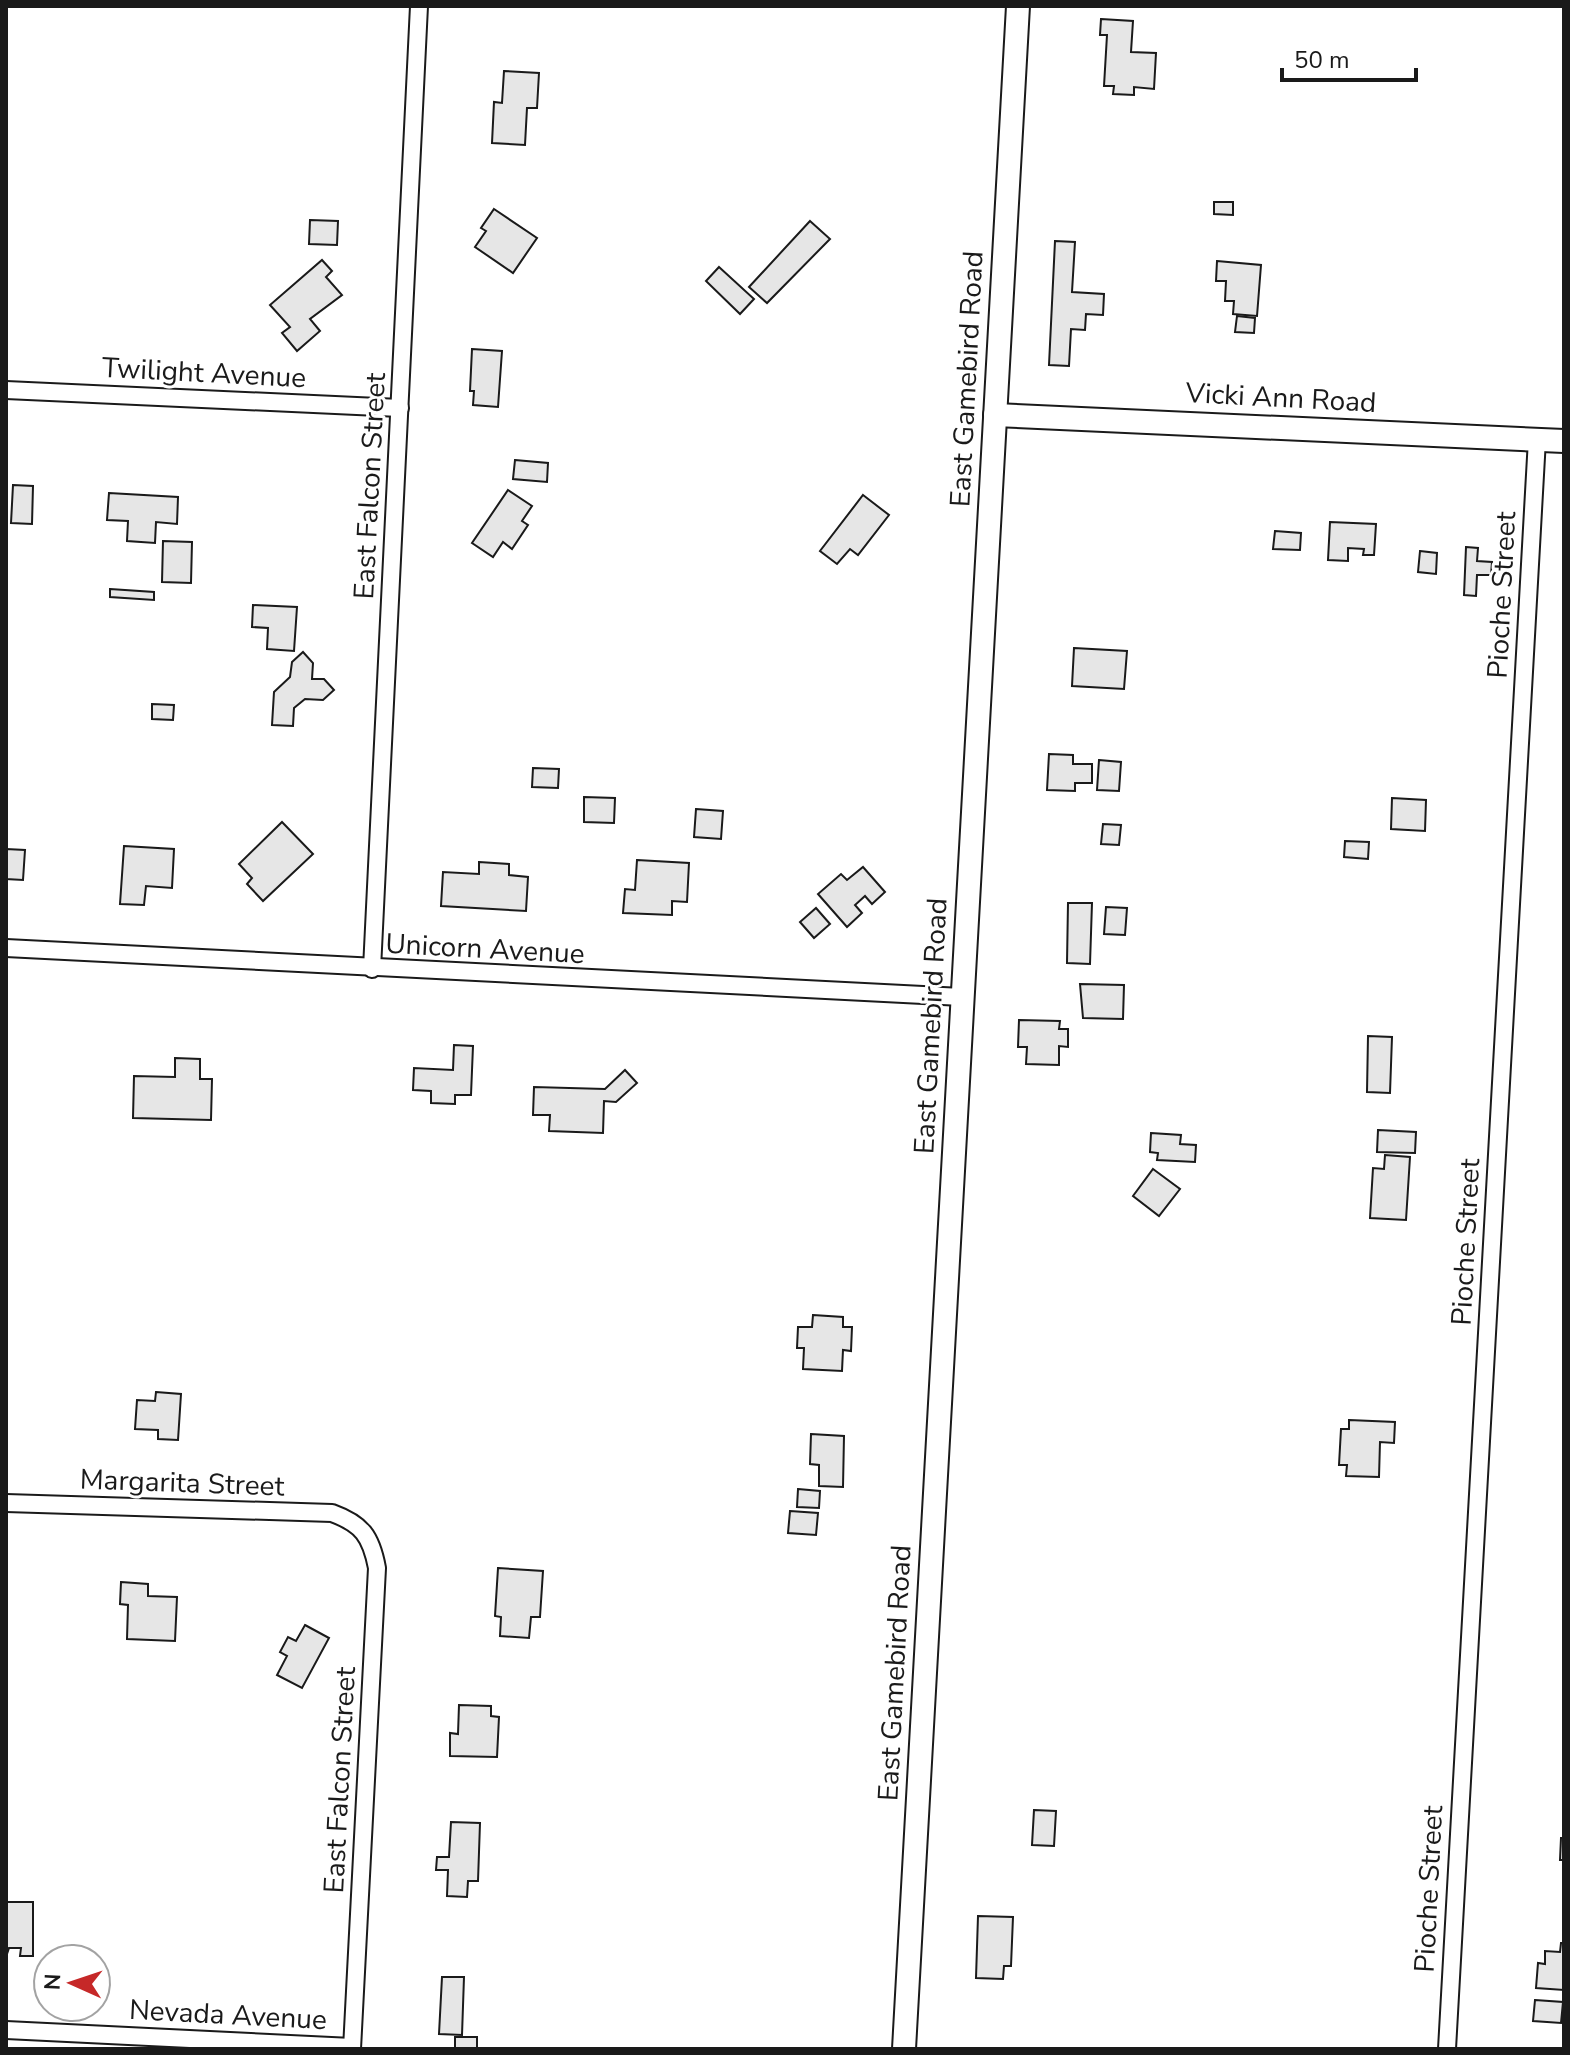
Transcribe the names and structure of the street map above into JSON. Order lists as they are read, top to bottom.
{
  "streets": {
    "main road": ["East Gamebird Road", "Vicki Ann Road"],
    "street": [
      "Twilight Avenue",
      "East Falcon Street",
      "Pioche Street",
      "Unicorn Avenue",
      "Margarita Street",
      "Nevada Avenue"
    ]
  },
  "crossings": [
    ["Twilight Avenue", "East Falcon Street"],
    ["East Gamebird Road", "Vicki Ann Road"],
    ["East Gamebird Road", "Unicorn Avenue"],
    ["Vicki Ann Road", "Pioche Street"],
    ["East Falcon Street", "Unicorn Avenue"],
    ["East Falcon Street", "Margarita Street"],
    ["East Falcon Street", "Nevada Avenue"]
  ],
  "scale_bar": "50 m",
  "north": "left"
}
